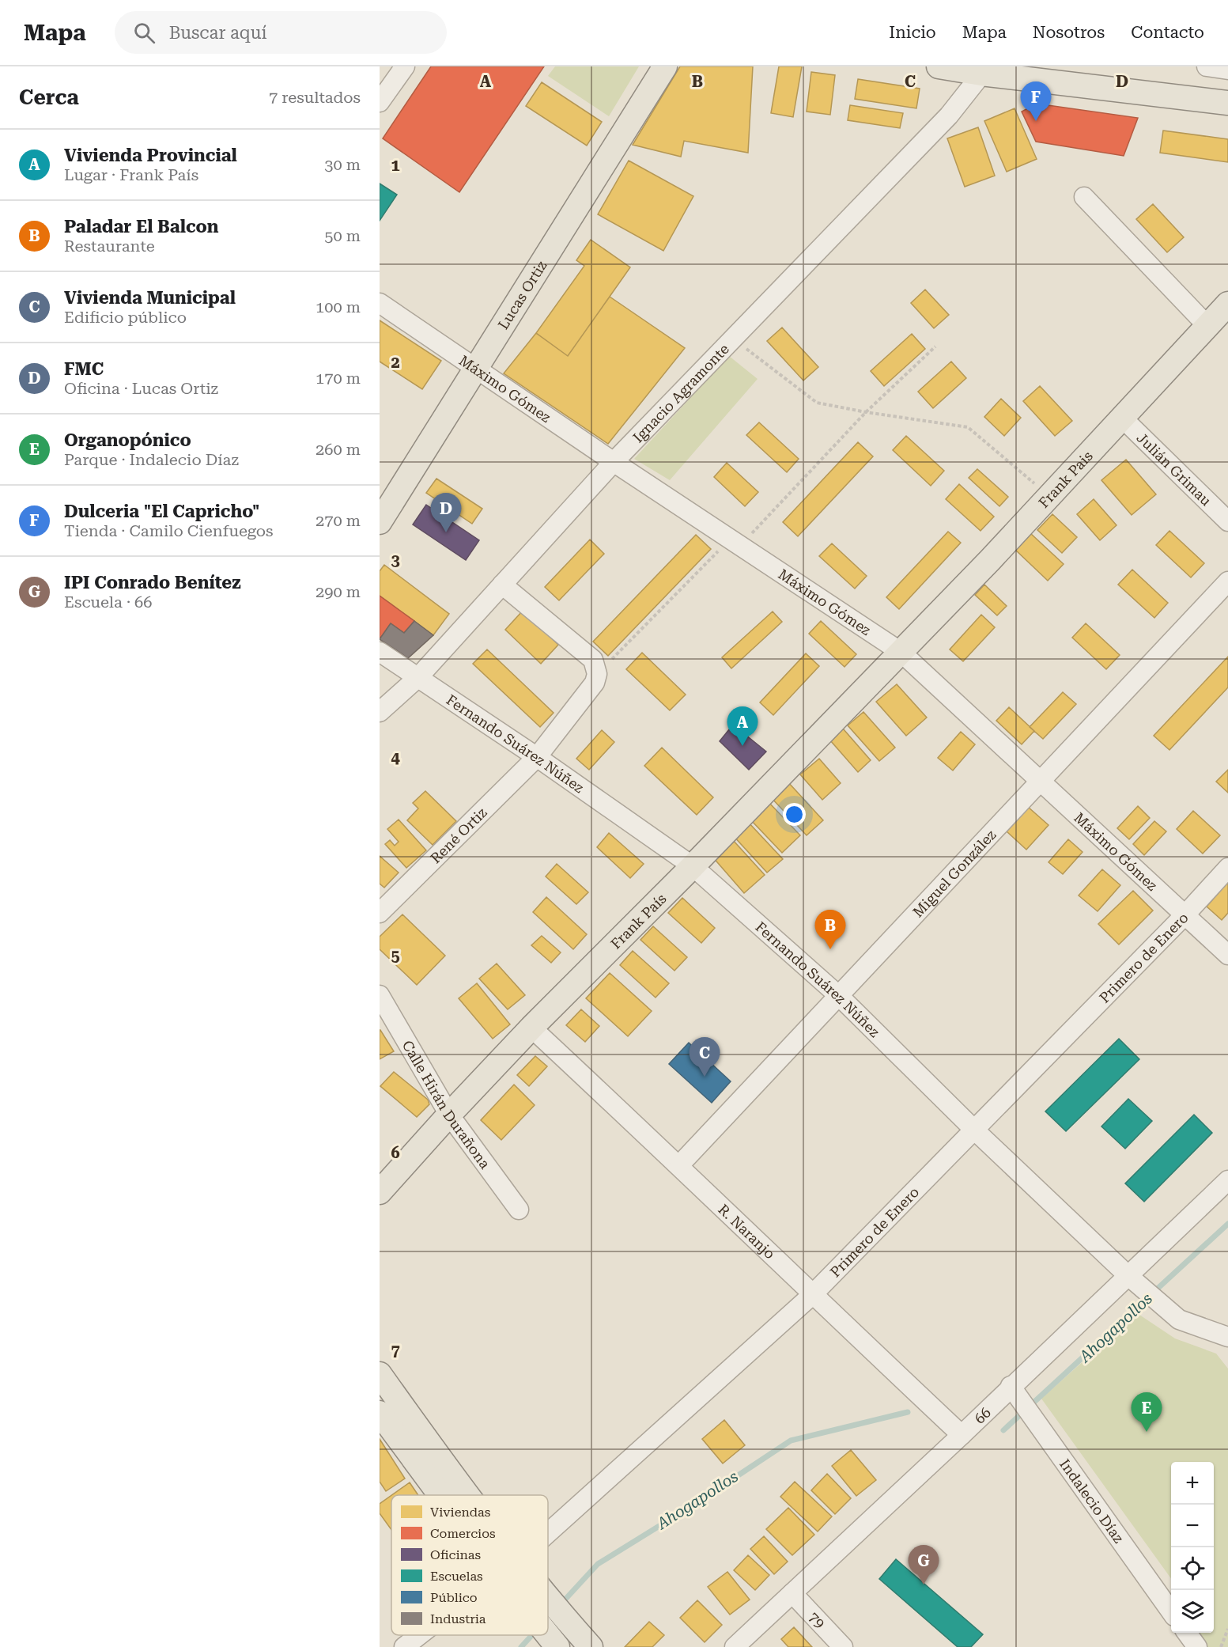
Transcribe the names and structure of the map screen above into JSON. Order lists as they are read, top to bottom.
{
  "streets": {
    "main road": ["Lucas Ortiz", "Frank Pais", "Frank País"],
    "street": [
      "Máximo Gómez",
      "Ignacio Agramonte",
      "Julián Grimau",
      "Fernando Suárez Núñez",
      "René Ortiz",
      "Miguel González",
      "Primero de Enero",
      "Calle Hirán Durañona",
      "R. Naranjo",
      "66",
      "Indalecio Díaz",
      "79"
    ]
  },
  "crossings": [
    ["Lucas Ortiz", "Máximo Gómez"],
    ["Máximo Gómez", "Ignacio Agramonte"],
    ["Máximo Gómez", "Frank Pais"],
    ["Máximo Gómez", "Miguel González"],
    ["Máximo Gómez", "Frank País"],
    ["Máximo Gómez", "Primero de Enero"],
    ["Ignacio Agramonte", "Fernando Suárez Núñez"],
    ["Julián Grimau", "Frank Pais"],
    ["Frank Pais", "Frank País"],
    ["Fernando Suárez Núñez", "René Ortiz"],
    ["Fernando Suárez Núñez", "Miguel González"],
    ["Fernando Suárez Núñez", "Frank País"],
    ["Fernando Suárez Núñez", "Primero de Enero"],
    ["Fernando Suárez Núñez", "66"],
    ["Miguel González", "R. Naranjo"],
    ["Frank País", "Calle Hirán Durañona"],
    ["Frank País", "R. Naranjo"],
    ["Primero de Enero", "R. Naranjo"],
    ["R. Naranjo", "66"],
    ["66", "Indalecio Díaz"],
    ["66", "79"]
  ],
  "water": ["Ahogapollos"],
  "legend": [
    "Viviendas",
    "Comercios",
    "Oficinas",
    "Escuelas",
    "Público",
    "Industria"
  ],
  "page": {
    "header": "Mapa",
    "search": "Buscar aquí",
    "nav": [
      "Inicio",
      "Mapa",
      "Nosotros",
      "Contacto"
    ],
    "heading": ["Cerca", "7 resultados"],
    "pins": [
      "F",
      "D",
      "A",
      "B",
      "C",
      "E",
      "G"
    ],
    "list": [
      {
        "mark": "A",
        "name": "Vivienda Provincial",
        "note": "Lugar · Frank País",
        "value": "30 m"
      },
      {
        "mark": "B",
        "name": "Paladar El Balcon",
        "note": "Restaurante",
        "value": "50 m"
      },
      {
        "mark": "C",
        "name": "Vivienda Municipal",
        "note": "Edificio público",
        "value": "100 m"
      },
      {
        "mark": "D",
        "name": "FMC",
        "note": "Oficina · Lucas Ortiz",
        "value": "170 m"
      },
      {
        "mark": "E",
        "name": "Organopónico",
        "note": "Parque · Indalecio Díaz",
        "value": "260 m"
      },
      {
        "mark": "F",
        "name": "Dulceria \"El Capricho\"",
        "note": "Tienda · Camilo Cienfuegos",
        "value": "270 m"
      },
      {
        "mark": "G",
        "name": "IPI Conrado Benítez",
        "note": "Escuela · 66",
        "value": "290 m"
      }
    ],
    "map_buttons": ["+", "−"]
  },
  "grid": {
    "columns": [
      "A",
      "B",
      "C",
      "D"
    ],
    "rows": [
      "1",
      "2",
      "3",
      "4",
      "5",
      "6",
      "7"
    ]
  }
}
